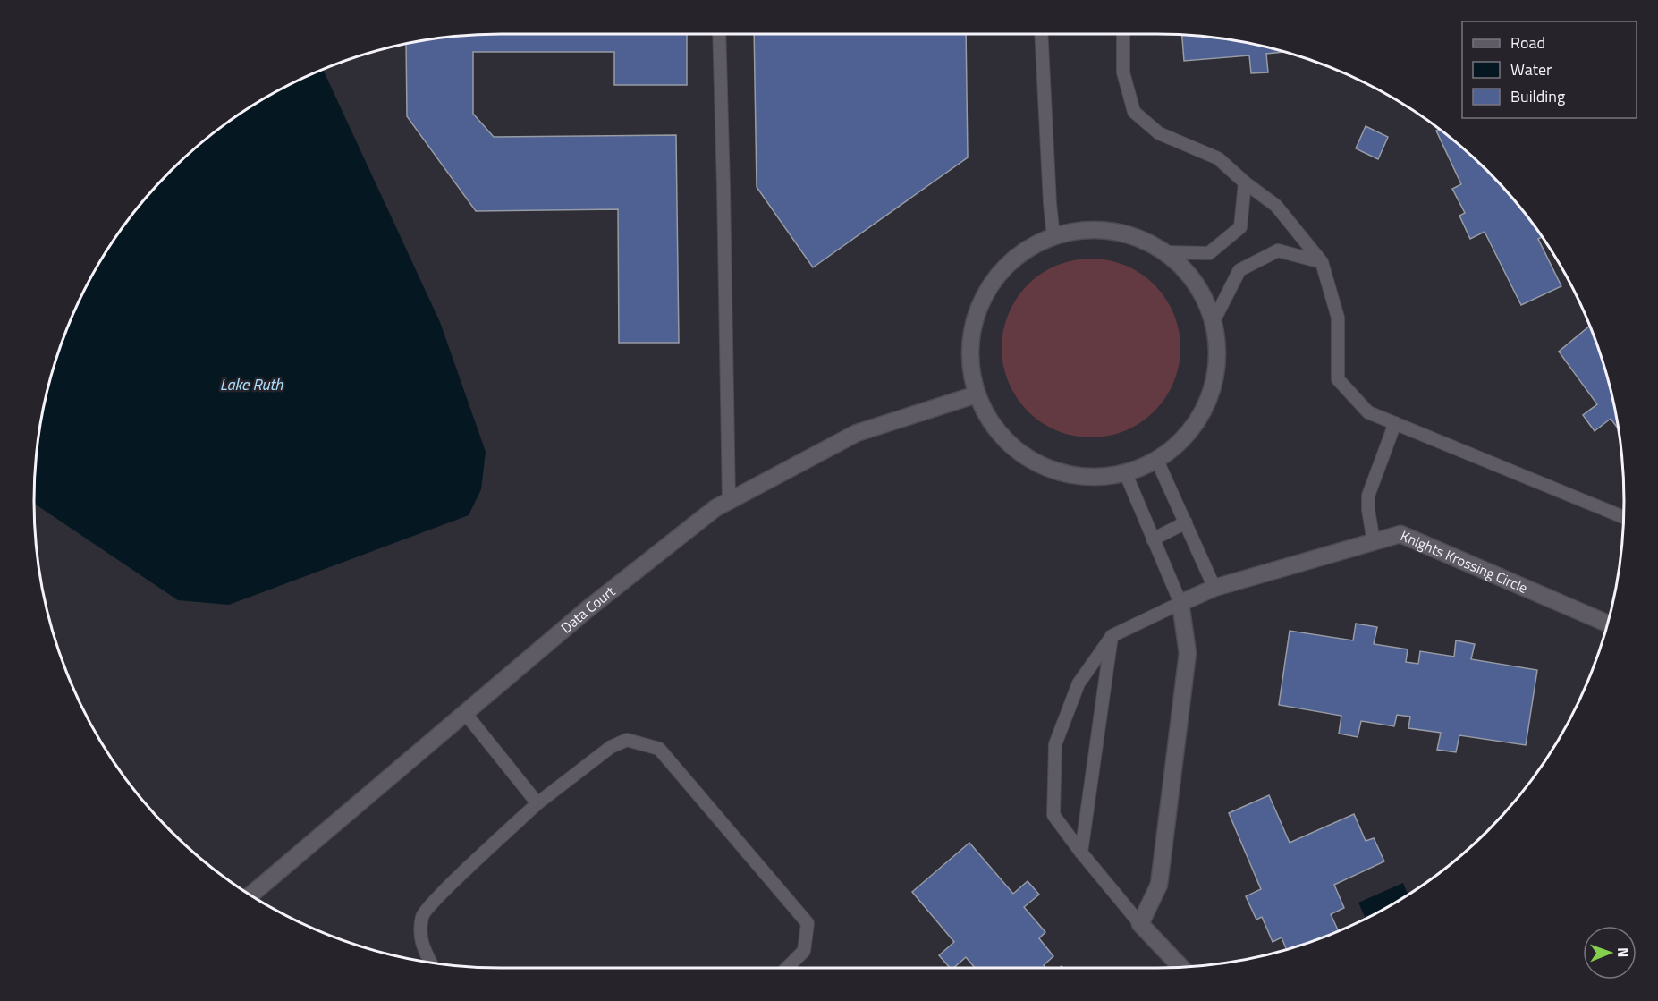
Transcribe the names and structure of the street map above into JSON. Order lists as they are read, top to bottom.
{
  "streets": {
    "street": ["Knights Krossing Circle", "Data Court"]
  },
  "water": ["Lake Ruth"],
  "legend": ["Road", "Water", "Building"],
  "north": "right"
}
